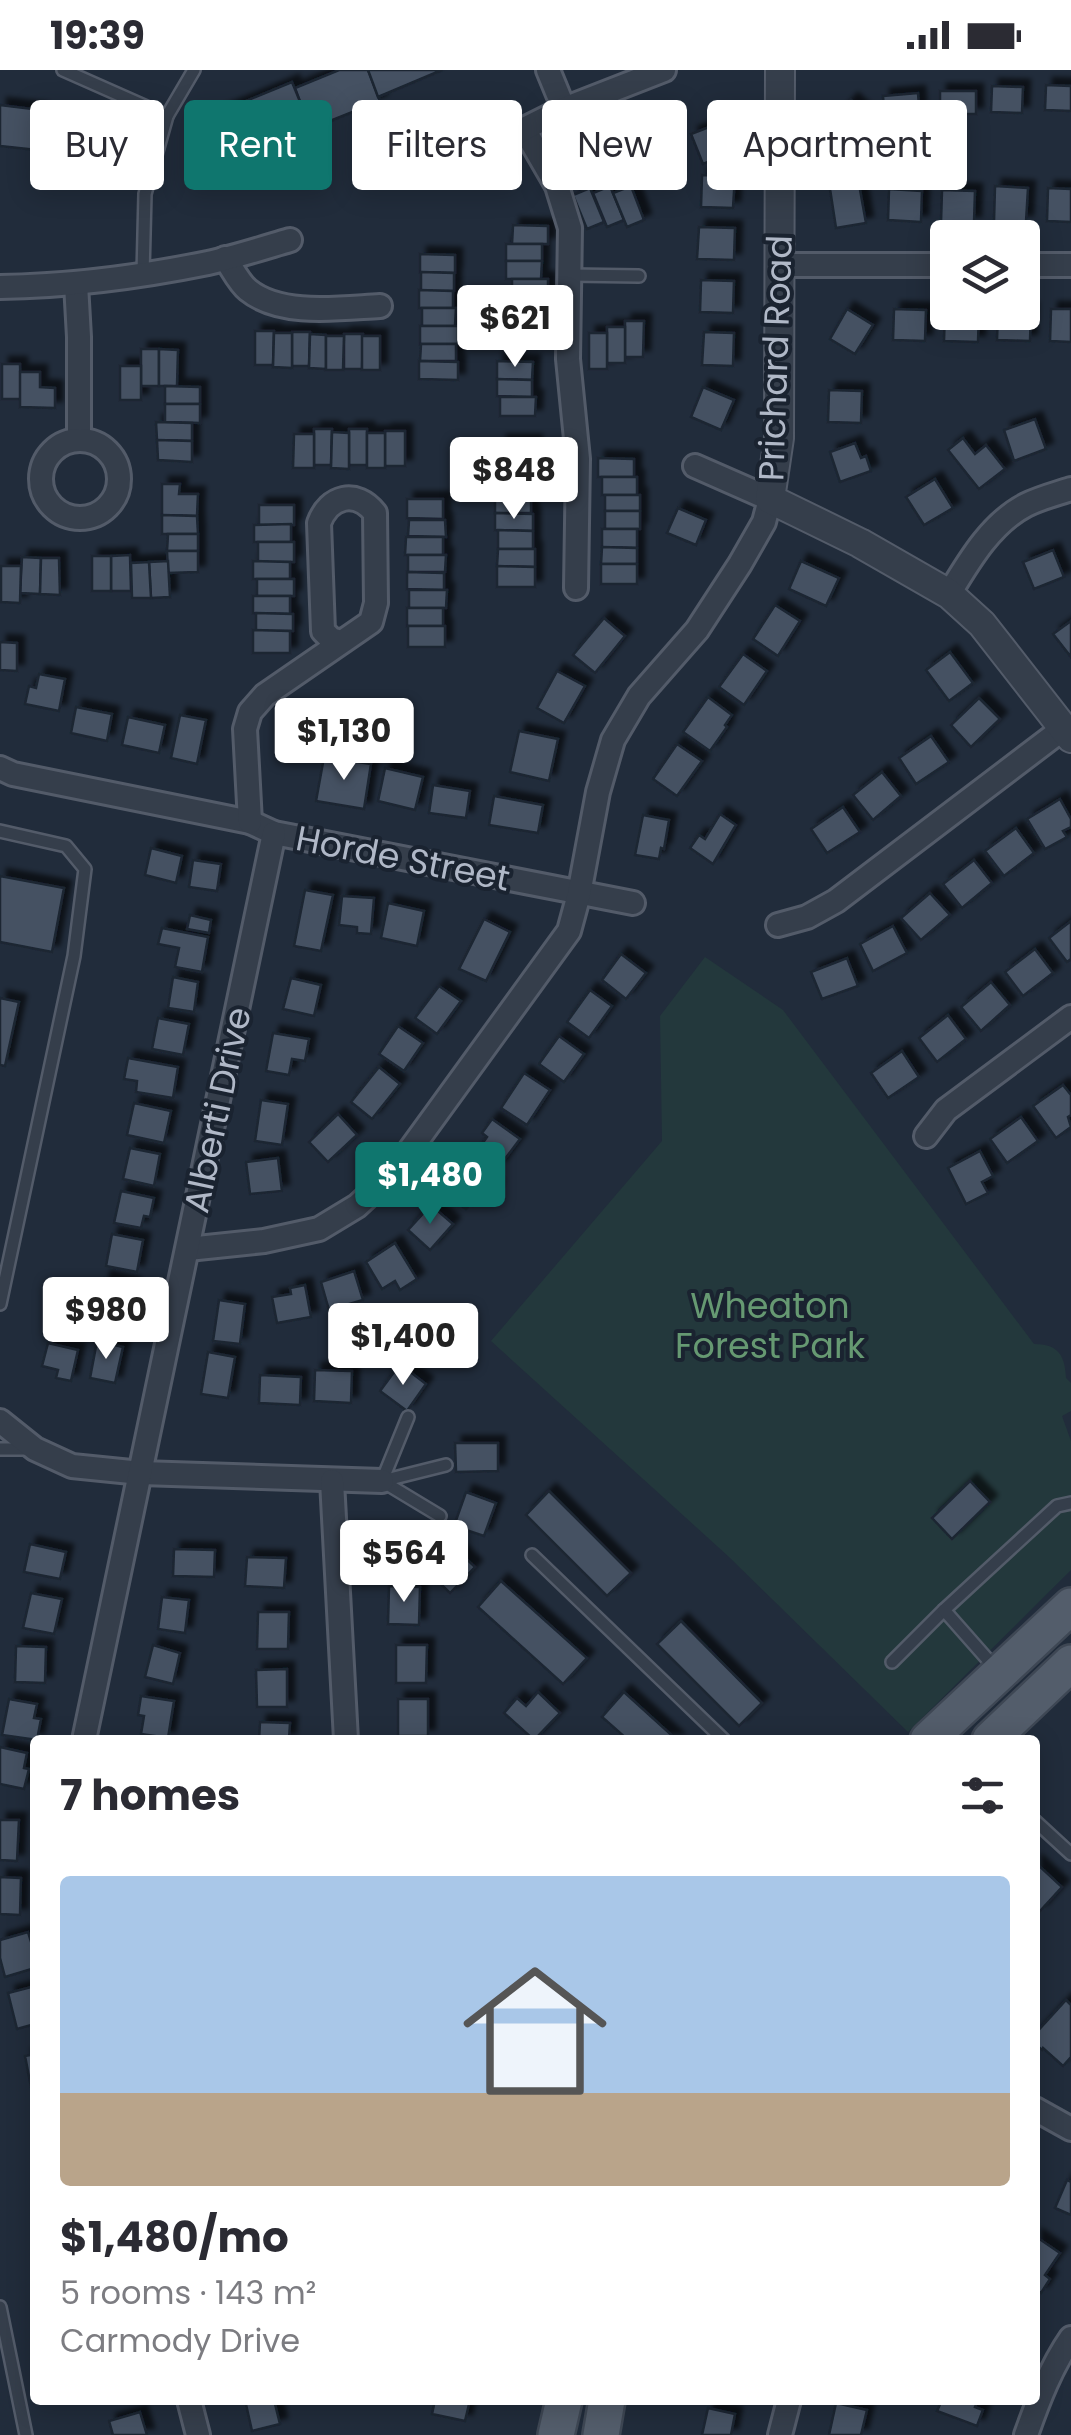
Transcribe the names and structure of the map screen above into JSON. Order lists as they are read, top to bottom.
{
  "streets": {
    "street": ["Prichard Road", "Horde Street", "Alberti Drive"]
  },
  "crossings": [
    ["Prichard Road", "Horde Street"],
    ["Prichard Road", "Alberti Drive"],
    ["Horde Street", "Alberti Drive"]
  ],
  "parks": ["Wheaton Forest Park"],
  "page": {
    "status": "19:39",
    "chip": [
      "Buy",
      "Rent",
      "Filters",
      "New",
      "Apartment"
    ],
    "price": [
      "$621",
      "$848",
      "$1,130",
      "$1,480",
      "$980",
      "$1,400",
      "$564"
    ],
    "heading": "7 homes",
    "list": [
      {
        "name": "$1,480/mo",
        "note": "5 rooms · 143 m² · Carmody Drive"
      }
    ]
  }
}
